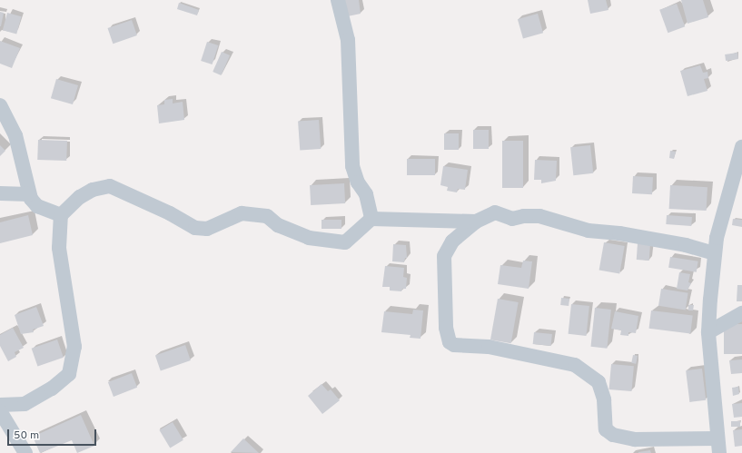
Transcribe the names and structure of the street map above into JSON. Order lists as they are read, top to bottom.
{
  "scale_bar": "50 m"
}
